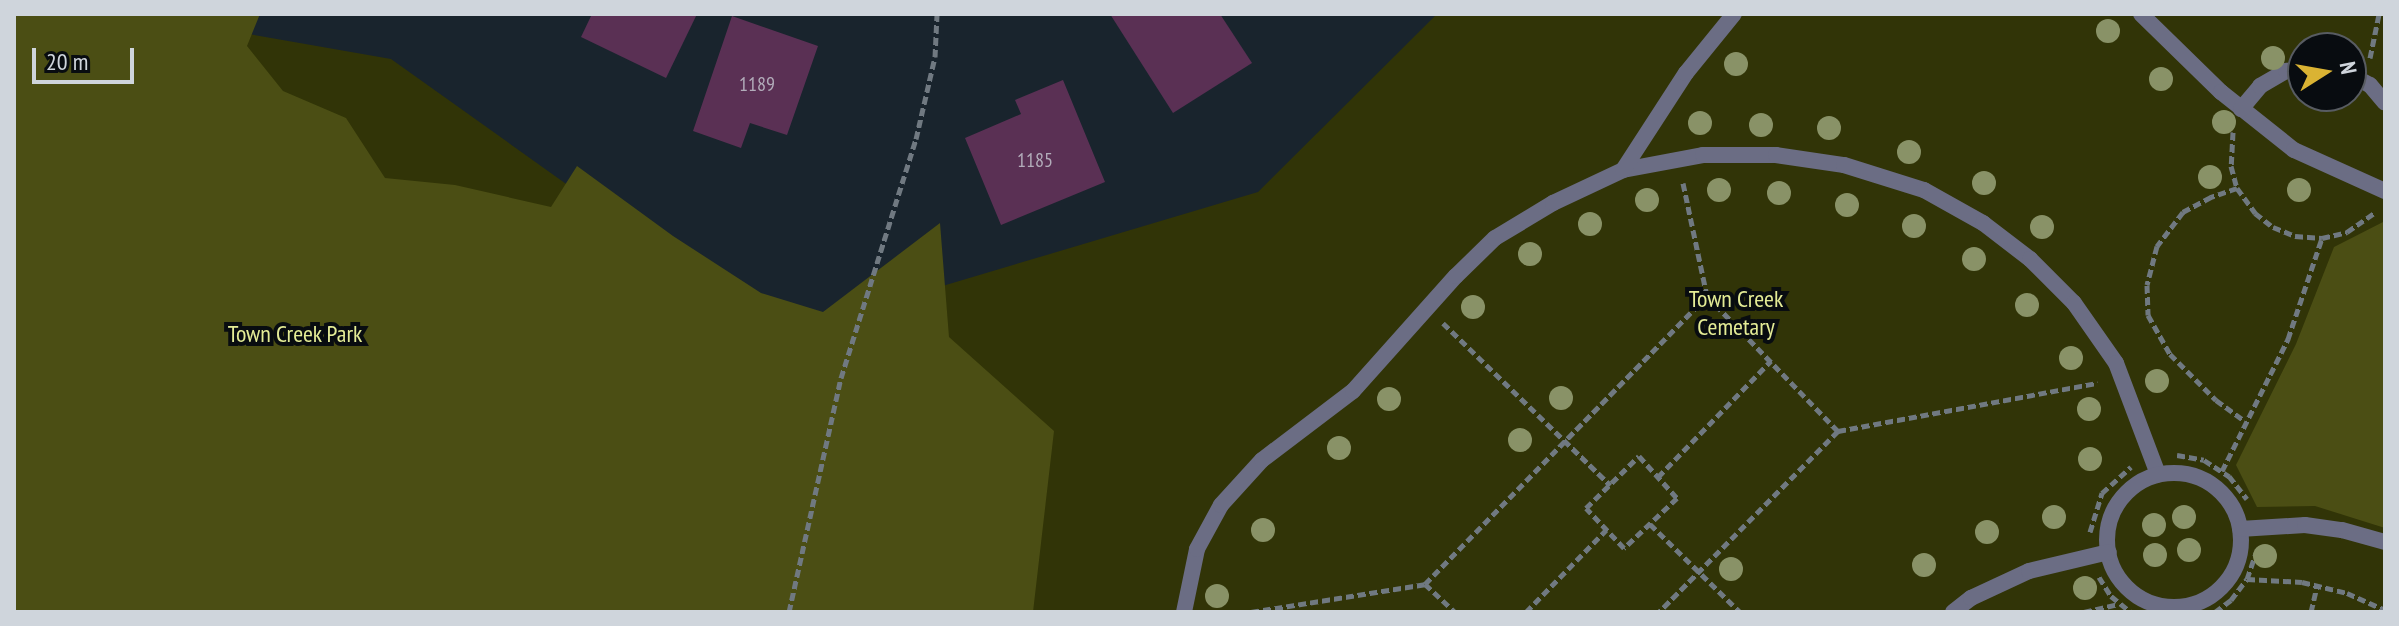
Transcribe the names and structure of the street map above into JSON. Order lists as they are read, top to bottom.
{
  "parks": ["Town Creek Cemetary", "Town Creek Park"],
  "house_numbers": ["1189", "1185"],
  "scale_bar": "20 m",
  "north": "right"
}
